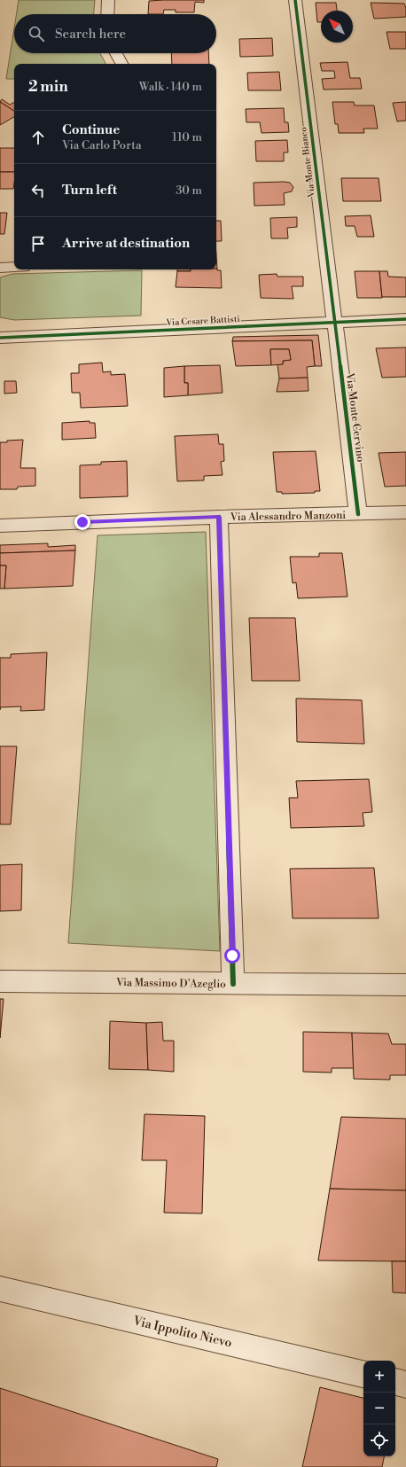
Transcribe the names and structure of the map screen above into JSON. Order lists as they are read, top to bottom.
{
  "streets": {
    "street": [
      "Via Monte Bianco",
      "Via Cesare Battisti",
      "Via Monte Cervino",
      "Via Alessandro Manzoni",
      "Via Massimo D'Azeglio",
      "Via Ippolito Nievo"
    ]
  },
  "crossings": [
    ["Via Monte Bianco", "Via Cesare Battisti"],
    ["Via Monte Bianco", "Via Monte Cervino"],
    ["Via Cesare Battisti", "Via Monte Cervino"],
    ["Via Monte Cervino", "Via Alessandro Manzoni"]
  ],
  "north": "top left",
  "page": {
    "search": "Search here",
    "heading": ["2 min", "Walk · 140 m"],
    "list": [
      ["Continue", "Via Carlo Porta", "110 m"],
      ["Turn left", "30 m"],
      "Arrive at destination"
    ],
    "map_buttons": ["+", "−"]
  }
}
